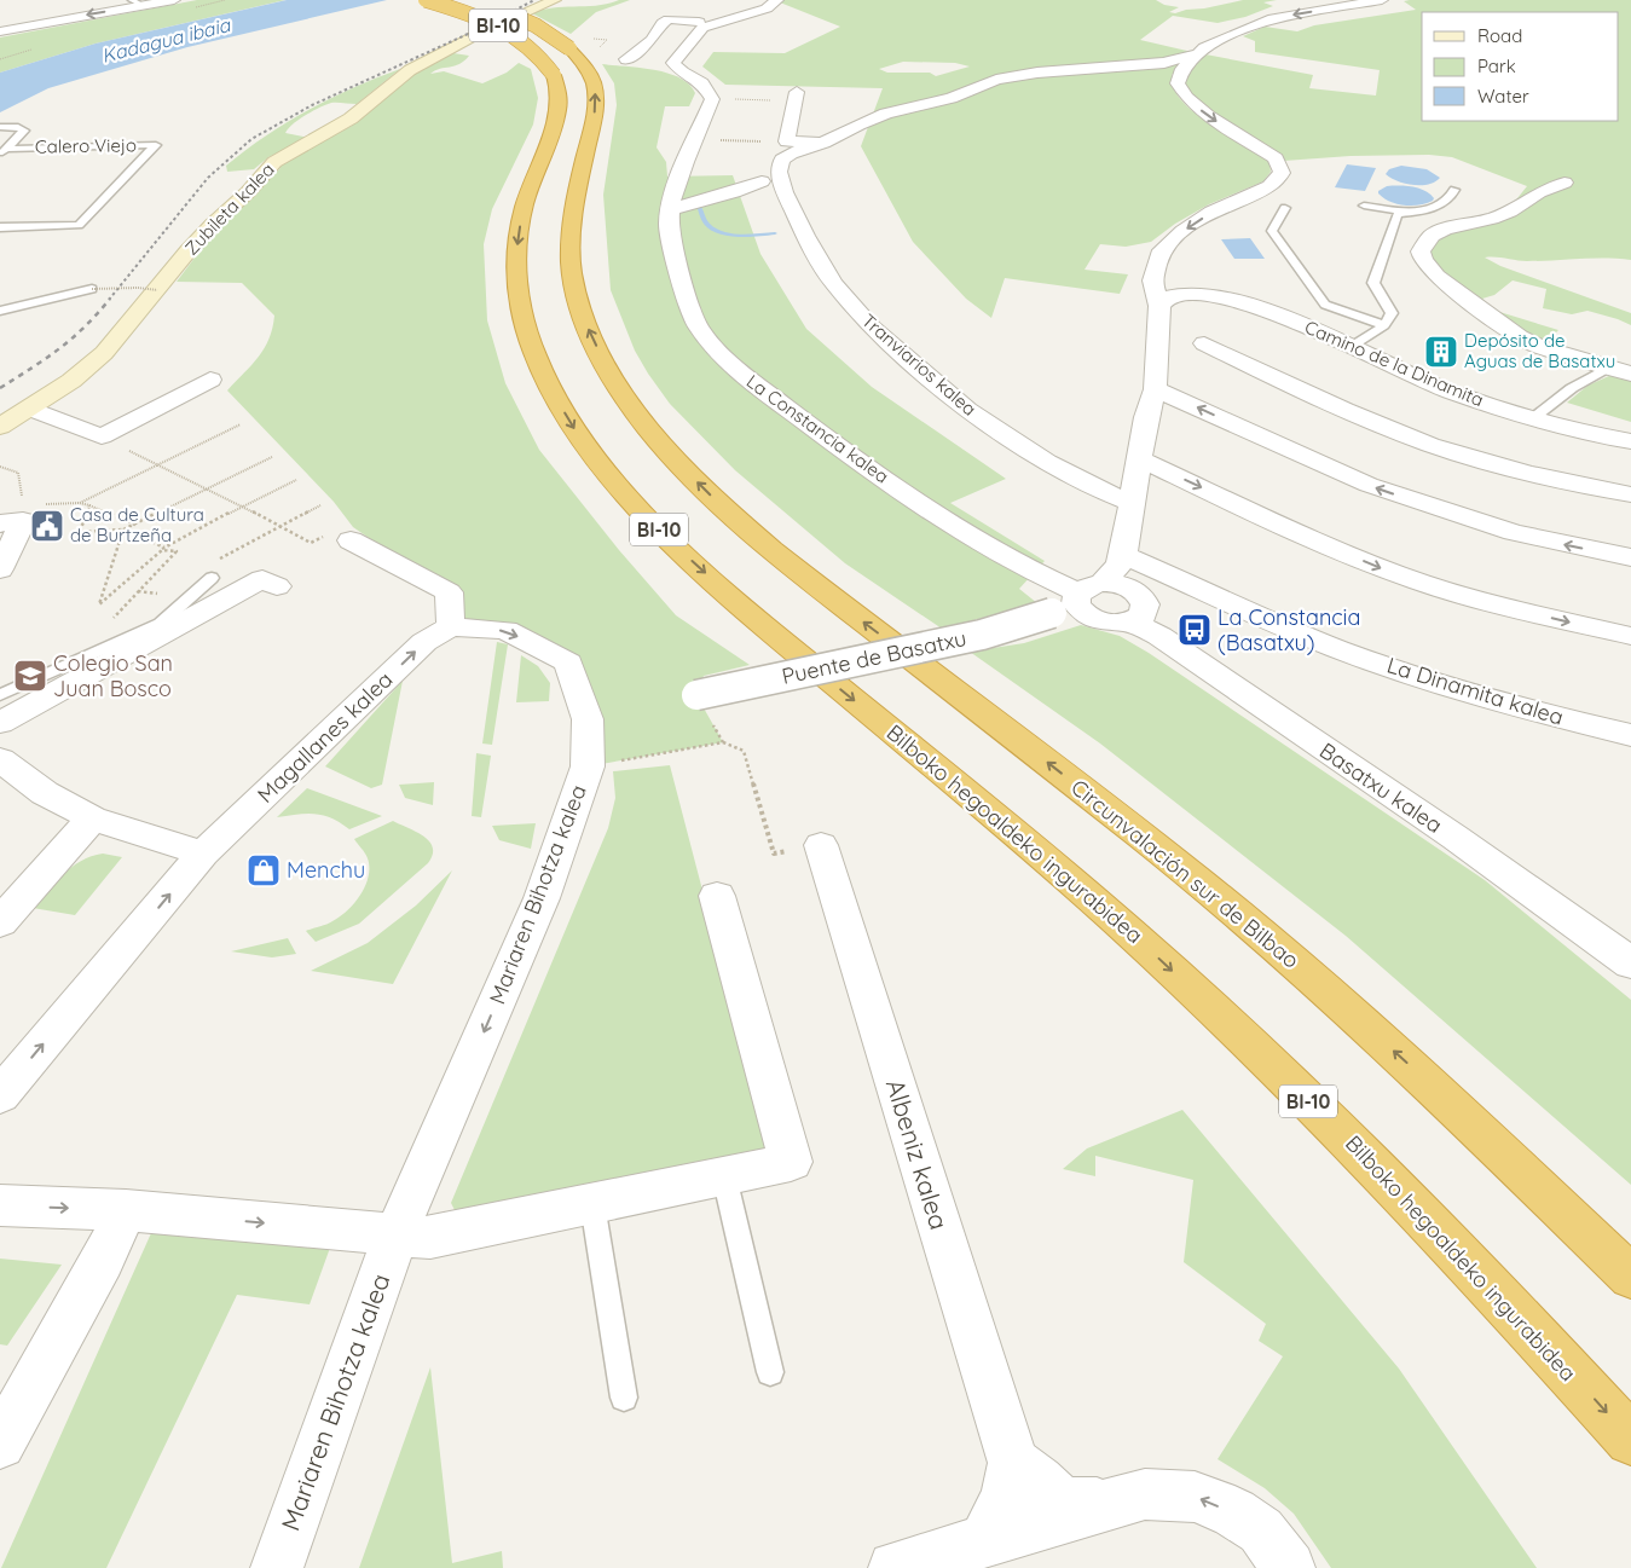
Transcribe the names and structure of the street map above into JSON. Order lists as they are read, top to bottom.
{
  "streets": {
    "highway": ["BI-10", "Bilboko hegoaldeko ingurabidea", "Circunvalación sur de Bilbao"],
    "street": [
      "Zubileta kalea",
      "Camino de la Dinamita",
      "Tranviarios kalea",
      "La Constancia kalea",
      "Puente de Basatxu",
      "La Dinamita kalea",
      "Magallanes kalea",
      "Basatxu kalea",
      "Mariaren Bihotza kalea",
      "Albeniz kalea"
    ],
    "lane": ["Calero Viejo"]
  },
  "crossings": [
    ["BI-10", "Circunvalación sur de Bilbao"],
    ["La Constancia kalea", "Puente de Basatxu"],
    ["La Constancia kalea", "La Dinamita kalea"],
    ["Puente de Basatxu", "La Dinamita kalea"],
    ["Magallanes kalea", "Mariaren Bihotza kalea"]
  ],
  "one_way": ["Bilboko hegoaldeko ingurabidea", "Circunvalación sur de Bilbao", "Mariaren Bihotza kalea"],
  "water": ["Kadagua ibaia"],
  "places": {
    "building": ["Depósito de Aguas de Basatxu"],
    "public building": ["Casa de Cultura de Burtzeña"],
    "bus stop": ["La Constancia (Basatxu)"],
    "school or university": ["Colegio San Juan Bosco"],
    "shop": ["Menchu"]
  },
  "legend": ["Road", "Park", "Water"]
}
